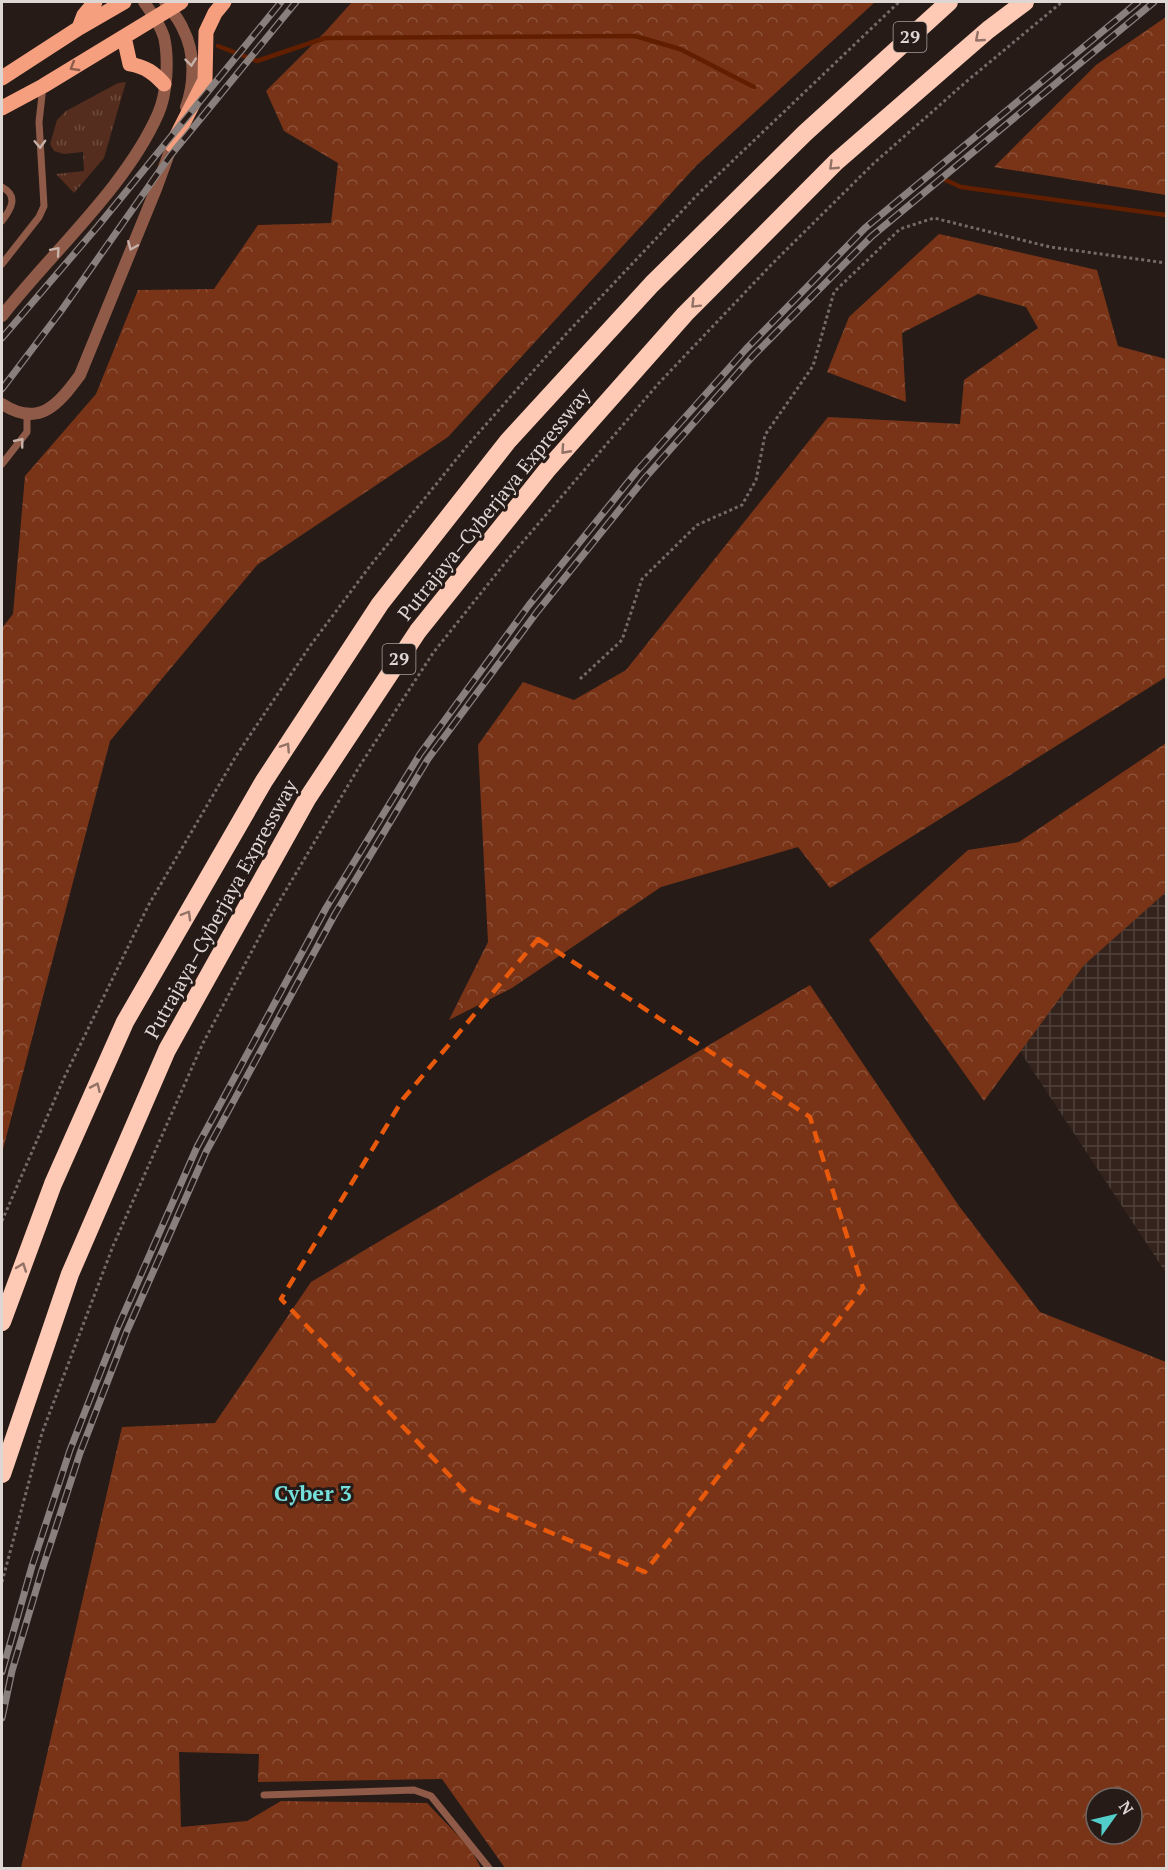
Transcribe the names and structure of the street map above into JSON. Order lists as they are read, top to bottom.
{
  "streets": {
    "highway": ["29", "Putrajaya–Cyberjaya Expressway"]
  },
  "districts": ["Cyber 3"],
  "north": "top right"
}
